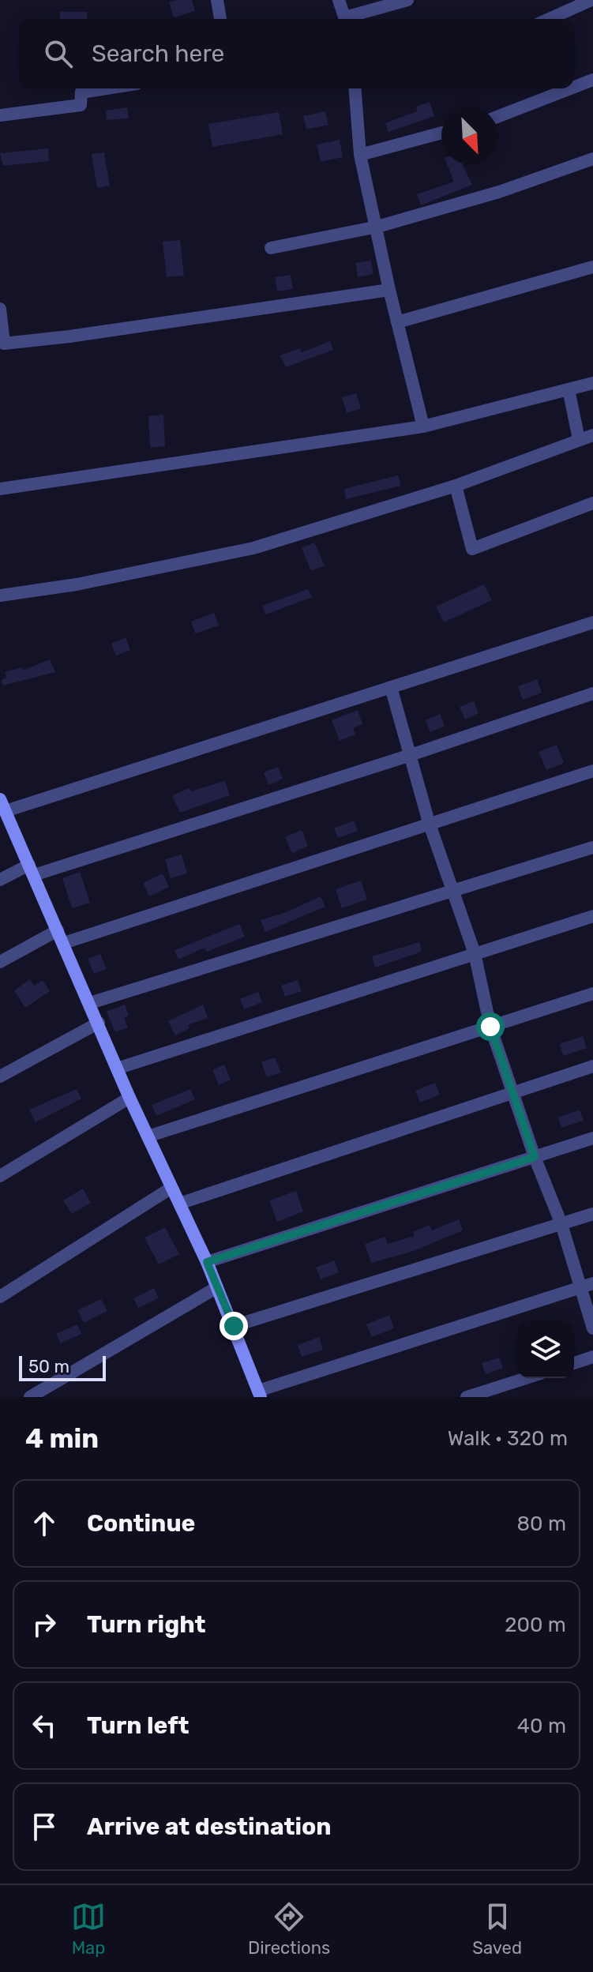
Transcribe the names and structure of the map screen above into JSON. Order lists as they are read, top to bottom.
{
  "scale_bar": "50 m",
  "north": "bottom right",
  "page": {
    "search": "Search here",
    "scale": "50 m",
    "heading": ["4 min", "Walk · 320 m"],
    "list": [
      ["Continue", "80 m"],
      ["Turn right", "200 m"],
      ["Turn left", "40 m"],
      "Arrive at destination"
    ],
    "nav": ["Map", "Directions", "Saved"]
  }
}
